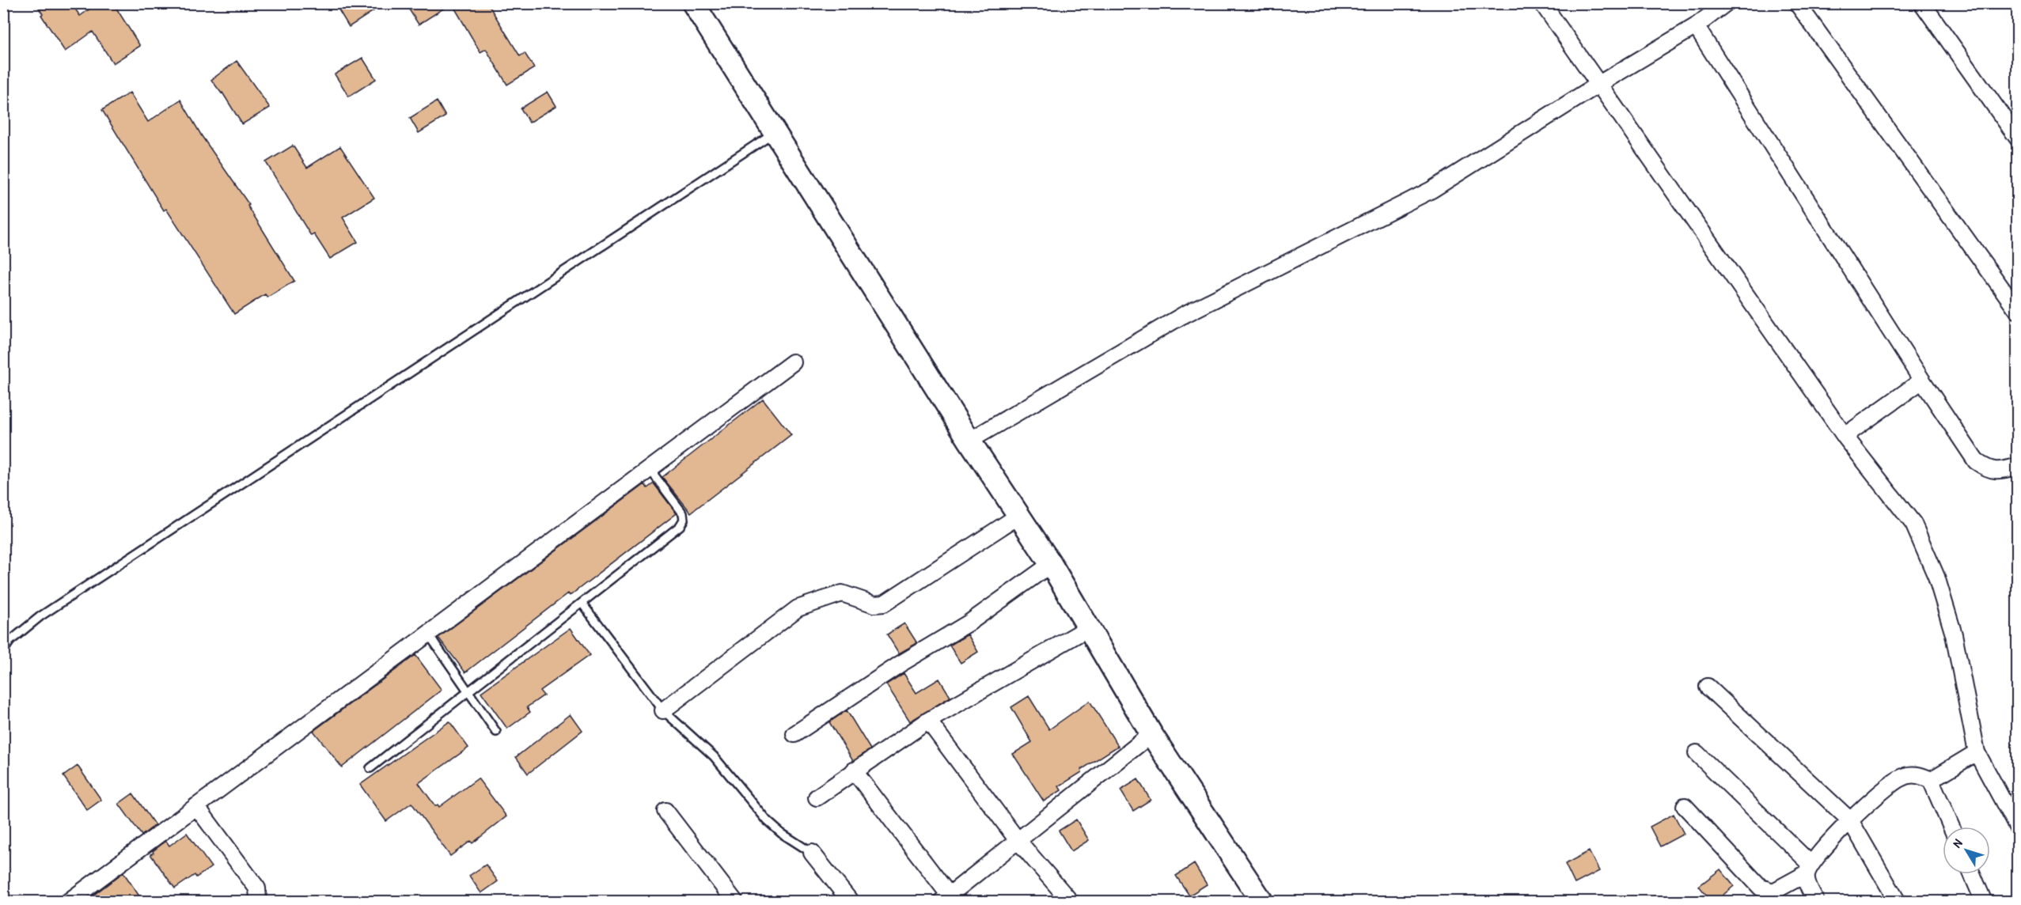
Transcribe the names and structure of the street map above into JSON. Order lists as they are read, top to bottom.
{
  "north": "top left"
}
